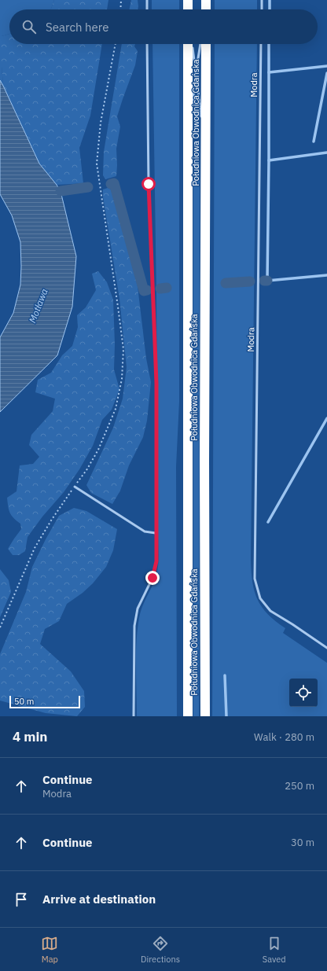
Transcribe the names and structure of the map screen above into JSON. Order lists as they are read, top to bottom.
{
  "streets": {
    "highway": ["Południowa Obwodnica Gdańska"],
    "lane": ["Modra"]
  },
  "water": ["Motława"],
  "scale_bar": "50 m",
  "page": {
    "search": "Search here",
    "scale": "50 m",
    "heading": ["4 min", "Walk · 280 m"],
    "list": [
      ["Continue", "Modra", "250 m"],
      ["Continue", "30 m"],
      "Arrive at destination"
    ],
    "nav": ["Map", "Directions", "Saved"]
  }
}
